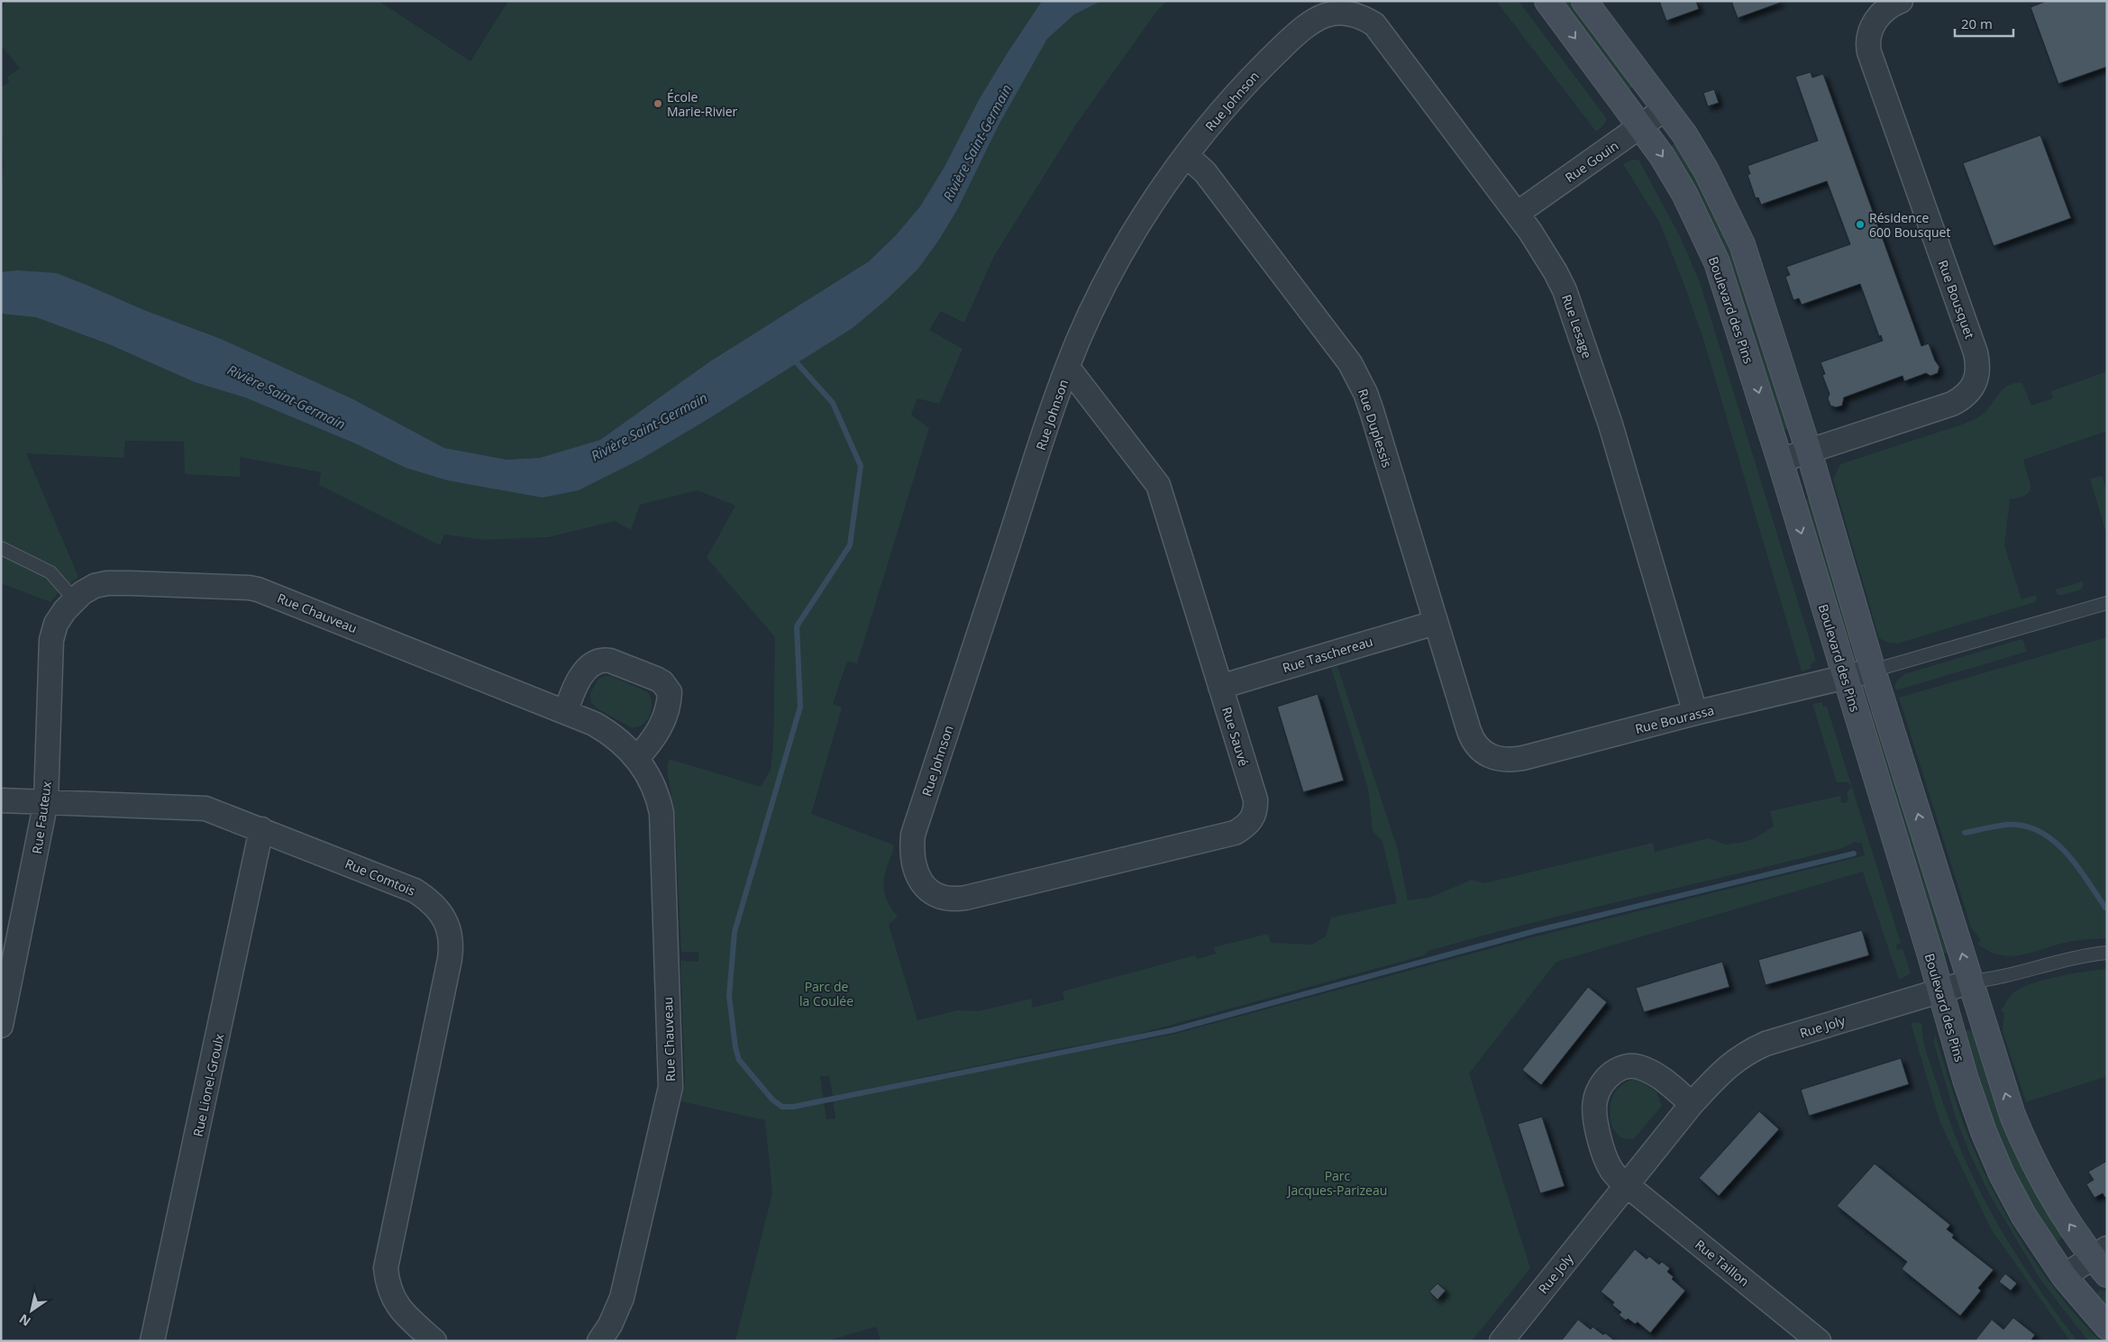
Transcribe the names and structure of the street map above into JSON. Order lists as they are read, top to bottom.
{
  "streets": {
    "street": [
      "Rue Johnson",
      "Rue Gouin",
      "Rue Bousquet",
      "Boulevard des Pins",
      "Rue Lesage",
      "Rue Duplessis",
      "Rue Chauveau",
      "Rue Taschereau",
      "Rue Bourassa",
      "Rue Sauvé",
      "Rue Fauteux",
      "Rue Comtois",
      "Rue Joly",
      "Rue Lionel-Groulx",
      "Rue Taillon"
    ]
  },
  "crossings": [
    ["Rue Johnson", "Rue Lesage"],
    ["Rue Johnson", "Rue Duplessis"],
    ["Rue Johnson", "Rue Sauvé"],
    ["Rue Gouin", "Boulevard des Pins"],
    ["Rue Gouin", "Rue Lesage"],
    ["Rue Bousquet", "Boulevard des Pins"],
    ["Boulevard des Pins", "Rue Bourassa"],
    ["Boulevard des Pins", "Rue Joly"],
    ["Rue Lesage", "Rue Bourassa"],
    ["Rue Duplessis", "Rue Taschereau"],
    ["Rue Duplessis", "Rue Bourassa"],
    ["Rue Chauveau", "Rue Fauteux"],
    ["Rue Taschereau", "Rue Sauvé"],
    ["Rue Fauteux", "Rue Comtois"],
    ["Rue Comtois", "Rue Lionel-Groulx"],
    ["Rue Joly", "Rue Taillon"]
  ],
  "water": ["Rivière Saint-Germain"],
  "parks": ["Parc de la Coulée", "Parc Jacques-Parizeau"],
  "places": ["École Marie-Rivier", "Résidence 600 Bousquet"],
  "scale_bar": "20 m",
  "north": "bottom left"
}
